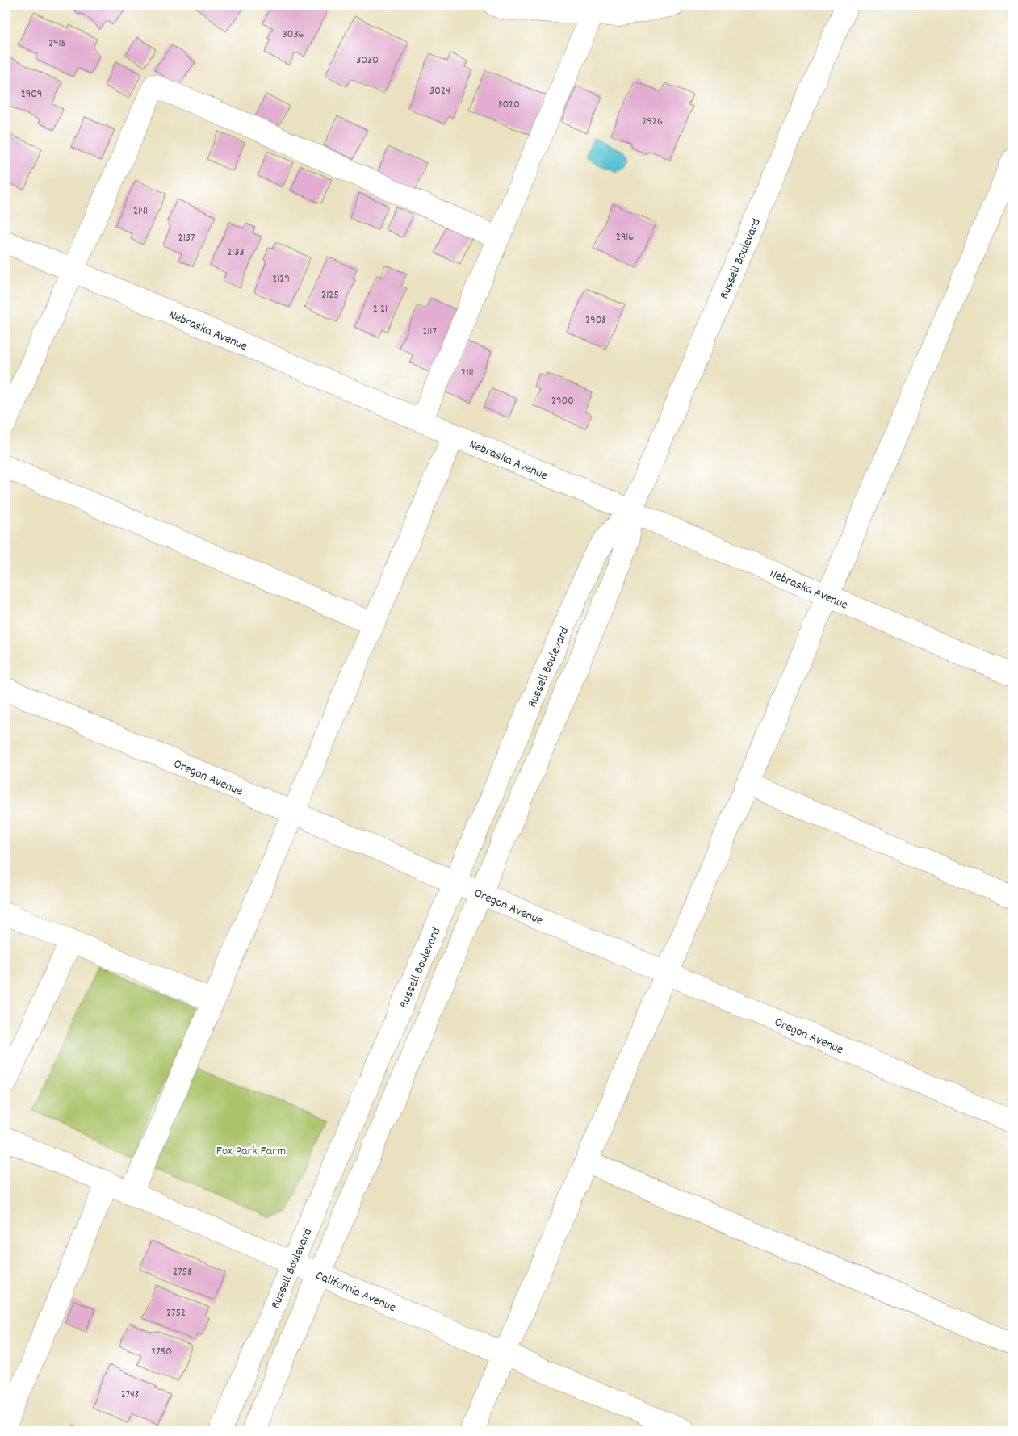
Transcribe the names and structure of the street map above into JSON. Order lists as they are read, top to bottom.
{
  "streets": {
    "street": [
      "Russell Boulevard",
      "Nebraska Avenue",
      "Oregon Avenue",
      "California Avenue"
    ]
  },
  "crossings": [
    ["Russell Boulevard", "Nebraska Avenue"],
    ["Russell Boulevard", "Oregon Avenue"],
    ["Russell Boulevard", "California Avenue"]
  ],
  "parks": ["Fox Park Farm"],
  "house_numbers": [
    "3036",
    "2915",
    "3030",
    "3024",
    "2909",
    "3020",
    "2926",
    "2141",
    "2916",
    "2137",
    "2133",
    "2129",
    "2125",
    "2121",
    "2908",
    "2117",
    "2111",
    "2900",
    "2758",
    "2752",
    "2750",
    "2748"
  ]
}
